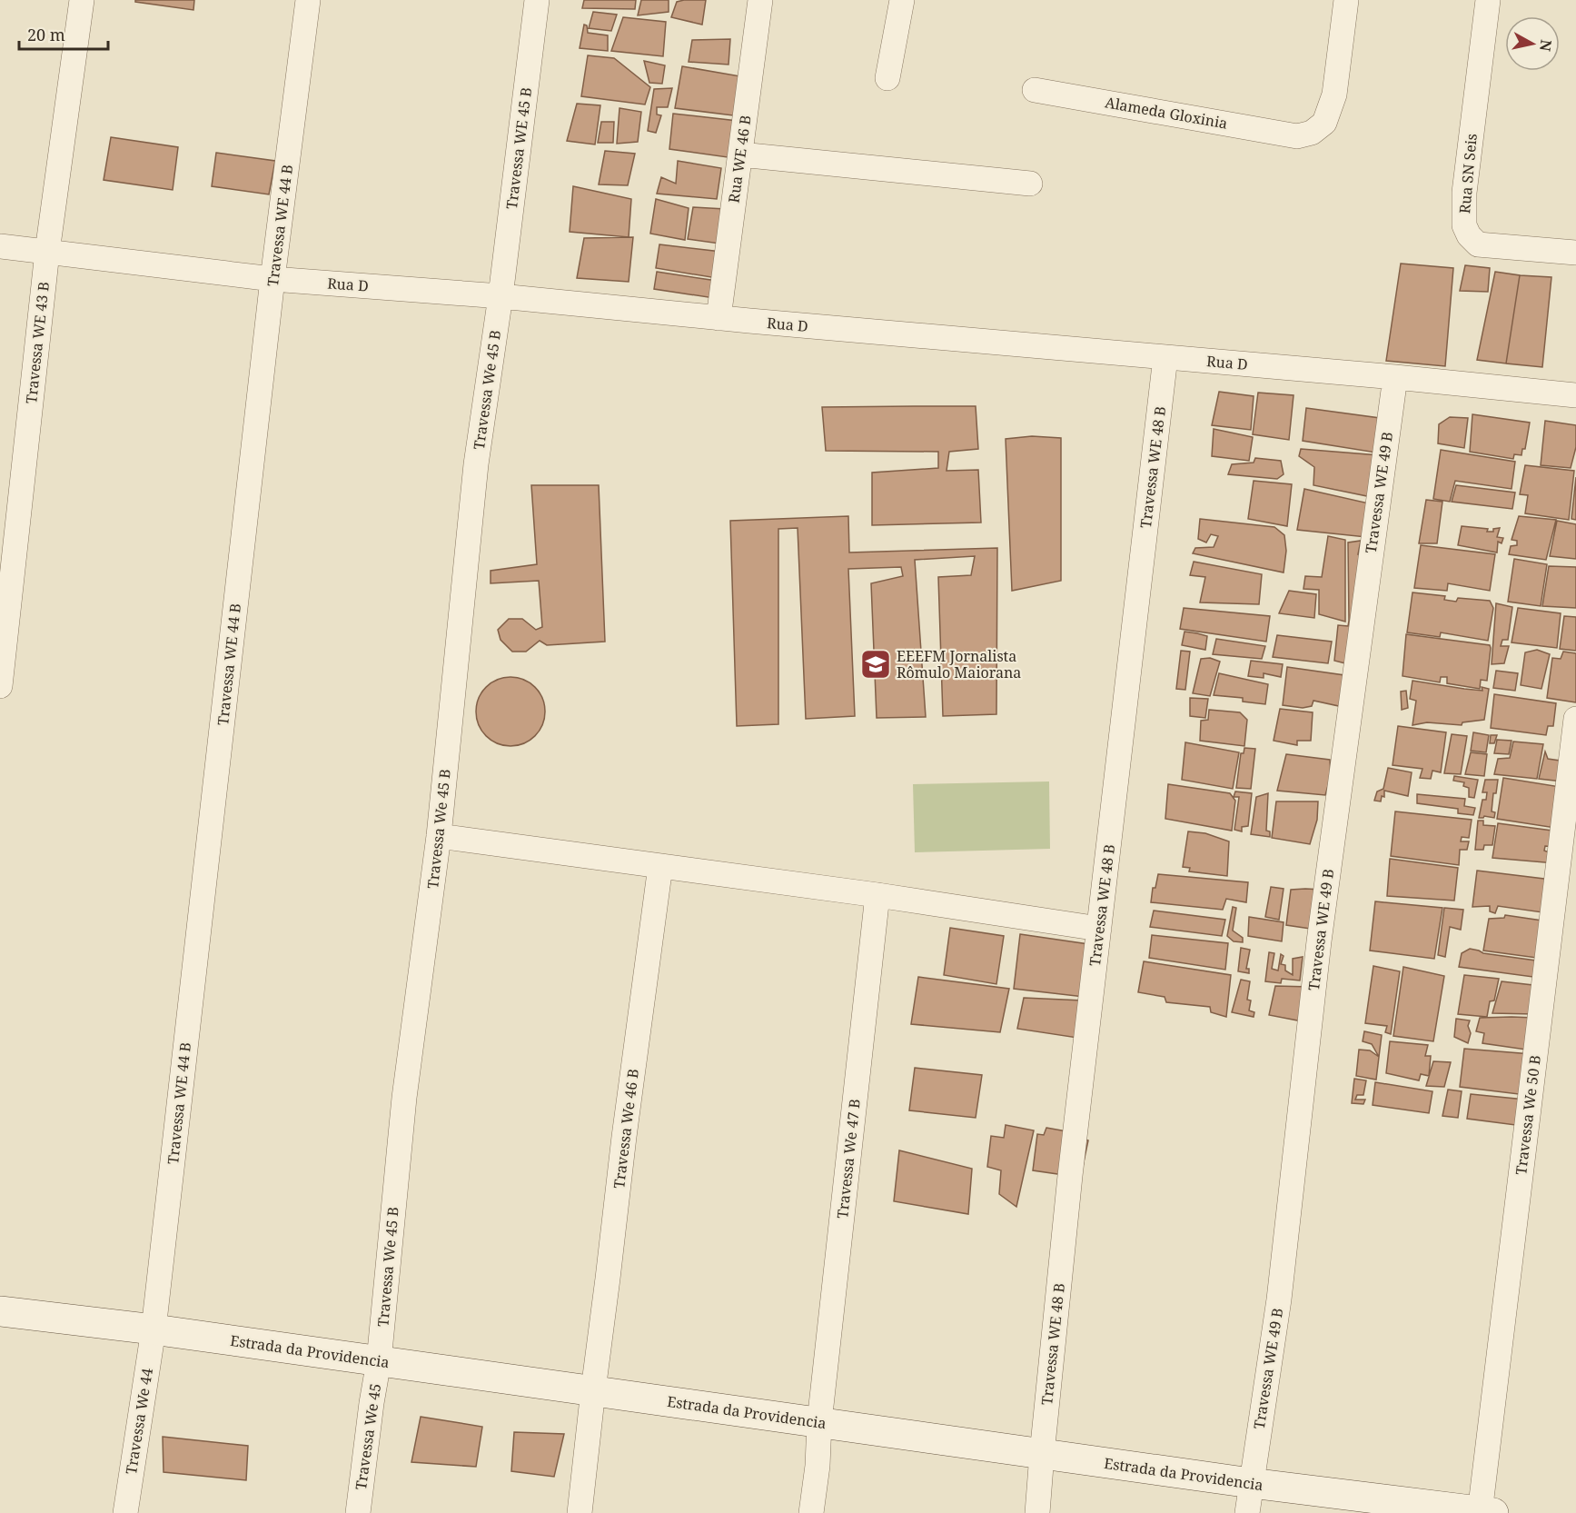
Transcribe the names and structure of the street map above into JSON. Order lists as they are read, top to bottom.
{
  "streets": {
    "main road": ["Estrada da Providencia"],
    "street": [
      "Alameda Gloxinia",
      "Travessa WE 45 B",
      "Rua WE 46 B",
      "Rua SN Seis",
      "Travessa WE 44 B",
      "Rua D",
      "Travessa WE 43 B",
      "Travessa We 45 B",
      "Travessa WE 48 B",
      "Travessa WE 49 B",
      "Travessa We 50 B",
      "Travessa We 46 B",
      "Travessa We 47 B",
      "Travessa We 44",
      "Travessa We 45"
    ]
  },
  "crossings": [
    ["Travessa WE 45 B", "Rua D"],
    ["Travessa WE 45 B", "Travessa We 45 B"],
    ["Rua WE 46 B", "Rua D"],
    ["Travessa WE 44 B", "Rua D"],
    ["Travessa WE 44 B", "Estrada da Providencia"],
    ["Travessa WE 44 B", "Travessa We 44"],
    ["Rua D", "Travessa WE 43 B"],
    ["Rua D", "Travessa We 45 B"],
    ["Rua D", "Travessa WE 48 B"],
    ["Rua D", "Travessa WE 49 B"],
    ["Travessa We 45 B", "Estrada da Providencia"],
    ["Travessa We 45 B", "Travessa We 45"],
    ["Travessa WE 48 B", "Estrada da Providencia"],
    ["Travessa WE 49 B", "Estrada da Providencia"],
    ["Travessa We 50 B", "Estrada da Providencia"],
    ["Travessa We 46 B", "Estrada da Providencia"],
    ["Travessa We 47 B", "Estrada da Providencia"],
    ["Estrada da Providencia", "Travessa We 44"],
    ["Estrada da Providencia", "Travessa We 45"]
  ],
  "places": {
    "school or university": ["EEEFM Jornalista Rômulo Maiorana"]
  },
  "scale_bar": "20 m",
  "north": "right"
}
